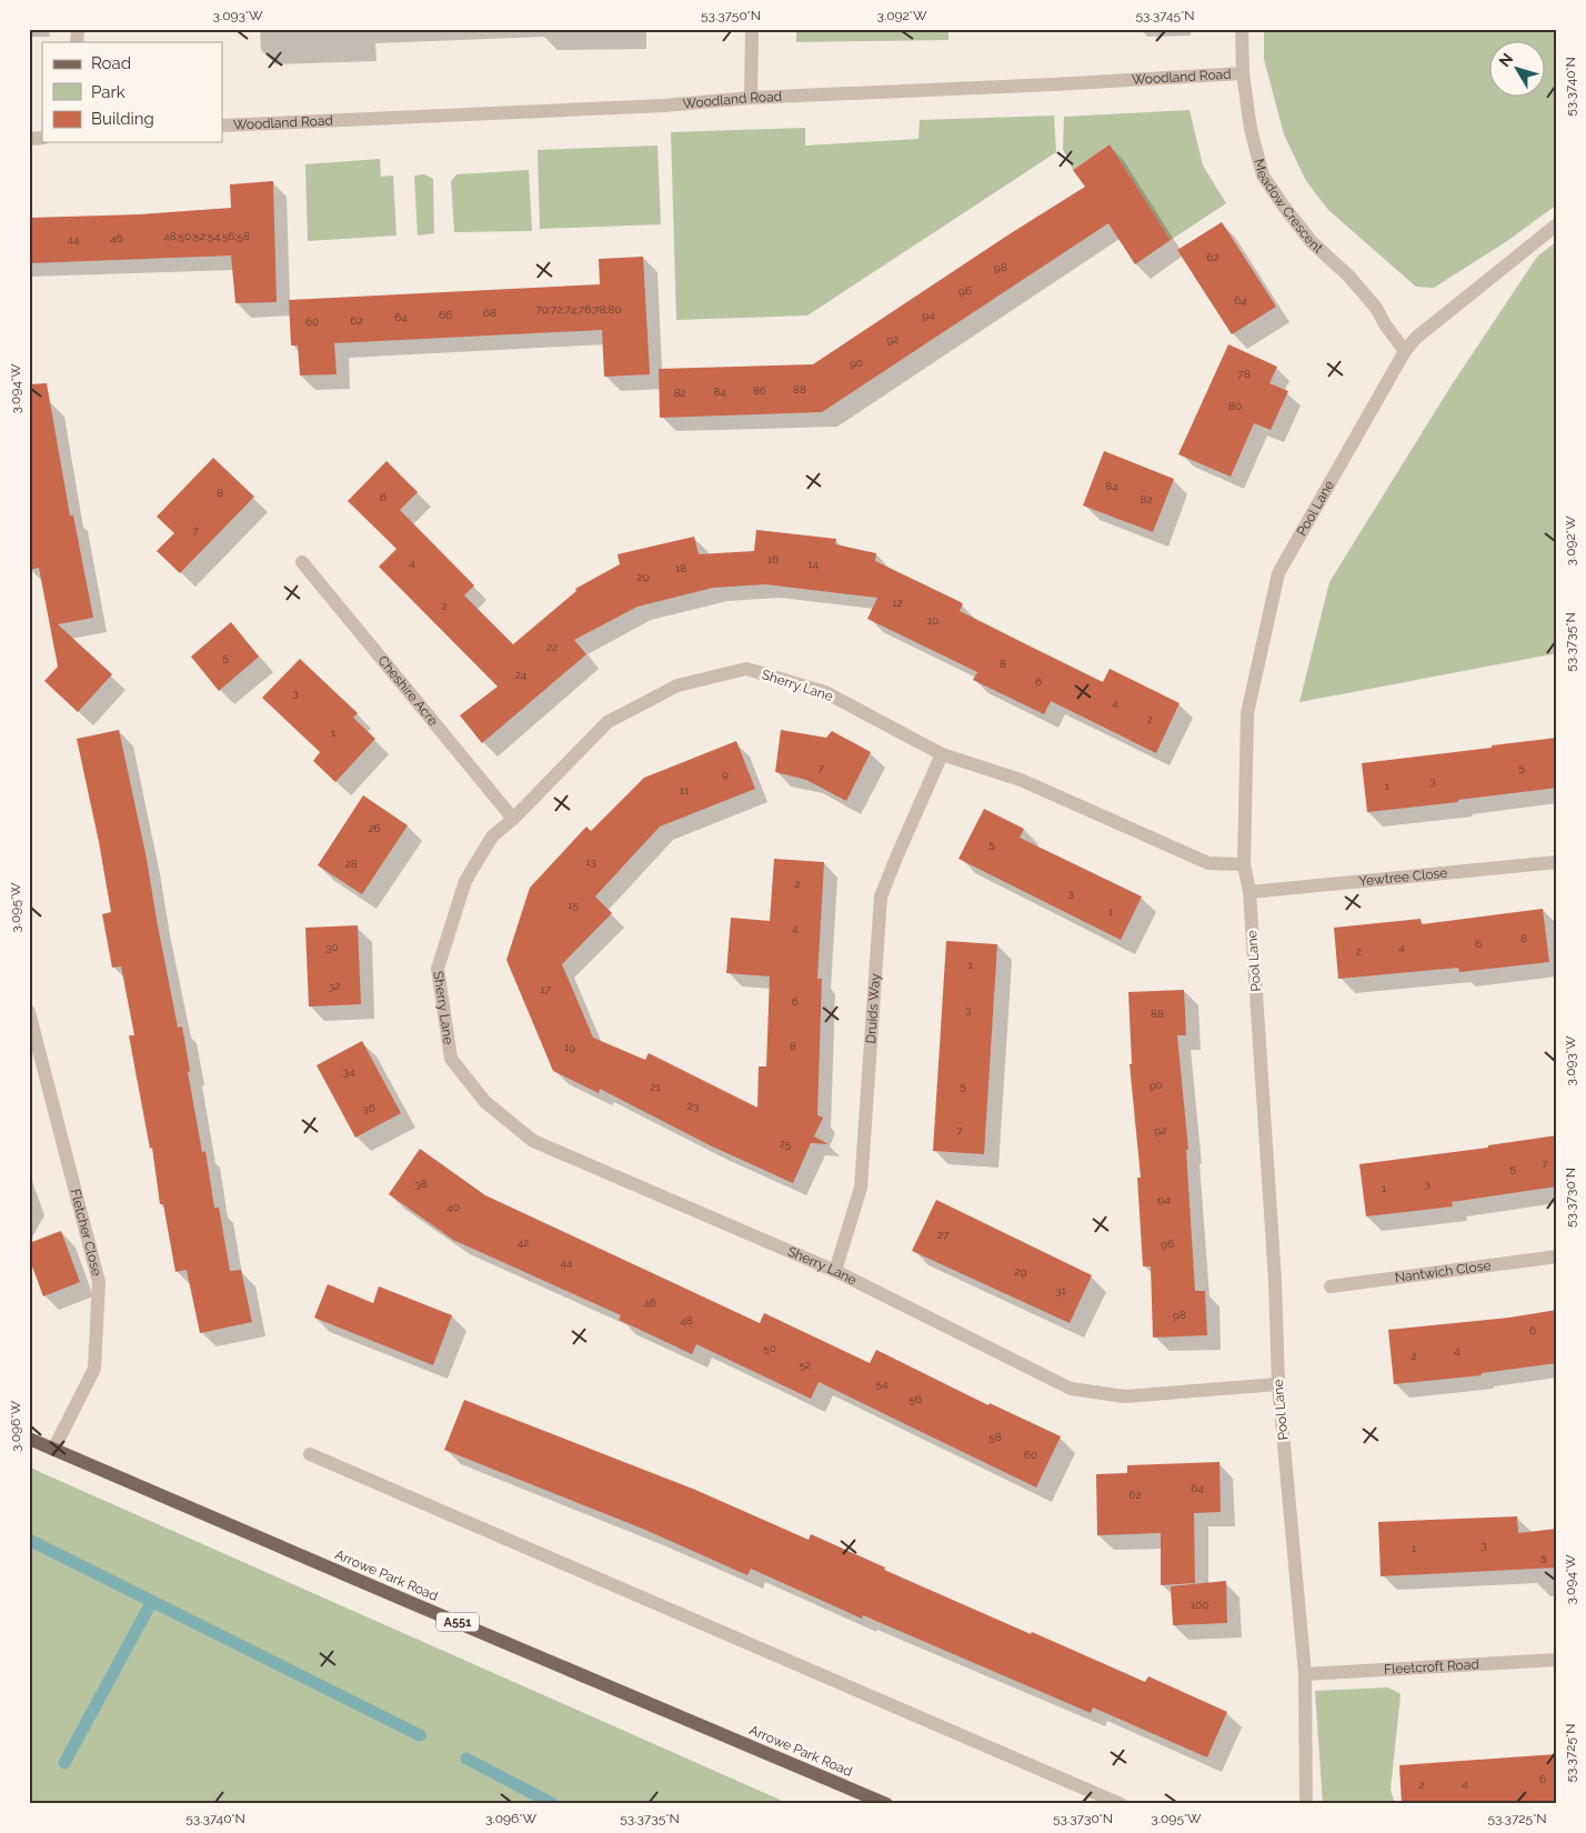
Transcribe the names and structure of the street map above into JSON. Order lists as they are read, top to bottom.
{
  "streets": {
    "main road": ["Arrowe Park Road", "A551"],
    "street": [
      "Woodland Road",
      "Meadow Crescent",
      "Pool Lane",
      "Sherry Lane",
      "Cheshire Acre",
      "Yewtree Close",
      "Druids Way",
      "Fletcher Close",
      "Nantwich Close",
      "Fleetcroft Road"
    ]
  },
  "crossings": [
    ["Woodland Road", "Meadow Crescent"],
    ["Meadow Crescent", "Pool Lane"],
    ["Pool Lane", "Sherry Lane"],
    ["Pool Lane", "Yewtree Close"],
    ["Pool Lane", "Fleetcroft Road"],
    ["Sherry Lane", "Cheshire Acre"],
    ["Sherry Lane", "Druids Way"],
    ["Fletcher Close", "Arrowe Park Road"]
  ],
  "house_numbers": [
    "48;50;52;54;56;58",
    "46",
    "44",
    "62",
    "98",
    "96",
    "64",
    "70;72;74;76;78;80",
    "68",
    "66",
    "94",
    "64",
    "62",
    "60",
    "92",
    "90",
    "78",
    "88",
    "86",
    "84",
    "82",
    "80",
    "84",
    "8",
    "6",
    "82",
    "7",
    "16",
    "4",
    "14",
    "18",
    "20",
    "12",
    "2",
    "10",
    "22",
    "5",
    "8",
    "24",
    "6",
    "3",
    "4",
    "2",
    "1",
    "5",
    "7",
    "9",
    "3",
    "1",
    "11",
    "26",
    "5",
    "13",
    "28",
    "2",
    "3",
    "15",
    "1",
    "4",
    "8",
    "6",
    "30",
    "4",
    "2",
    "1",
    "32",
    "17",
    "6",
    "3",
    "88",
    "8",
    "19",
    "34",
    "90",
    "5",
    "21",
    "23",
    "36",
    "7",
    "92",
    "25",
    "7",
    "5",
    "38",
    "3",
    "1",
    "94",
    "40",
    "27",
    "42",
    "96",
    "44",
    "29",
    "31",
    "46",
    "98",
    "48",
    "6",
    "50",
    "4",
    "2",
    "52",
    "54",
    "56",
    "58",
    "60",
    "64",
    "62",
    "3",
    "1",
    "5",
    "100",
    "6",
    "4",
    "2"
  ],
  "legend": ["Road", "Park", "Building"],
  "north": "top left",
  "coordinates": [
    "3.093°W",
    "53.3750°N",
    "3.092°W",
    "53.3745°N",
    "53.3740°N",
    "3.094°W",
    "53.3735°N",
    "3.095°W",
    "53.3730°N",
    "3.096°W",
    "53.3725°N"
  ]
}
